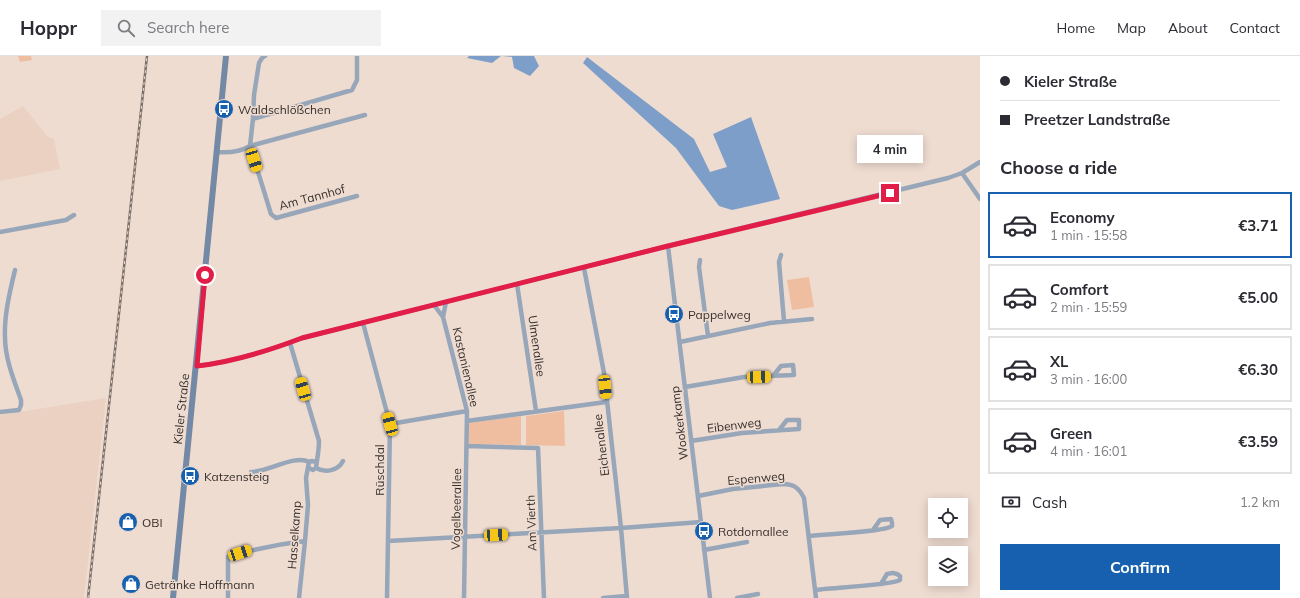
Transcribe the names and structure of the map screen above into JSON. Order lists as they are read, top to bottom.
{
  "streets": {
    "main road": ["Kieler Straße"],
    "street": [
      "Am Tannhof",
      "Ulmenallee",
      "Kastanienallee",
      "Wookerkamp",
      "Eibenweg",
      "Eichenallee",
      "Rüschdal",
      "Espenweg",
      "Vogelbeerallee",
      "Am Vierth",
      "Hasselkamp"
    ]
  },
  "crossings": [
    ["Kastanienallee", "Vogelbeerallee"],
    ["Wookerkamp", "Eibenweg"],
    ["Wookerkamp", "Espenweg"],
    ["Vogelbeerallee", "Am Vierth"]
  ],
  "places": {
    "bus stop": [
      "Waldschlößchen",
      "Pappelweg",
      "Katzensteig",
      "Rotdornallee"
    ],
    "shop": ["OBI", "Getränke Hoffmann"]
  },
  "page": {
    "header": "Hoppr",
    "search": "Search here",
    "nav": [
      "Home",
      "Map",
      "About",
      "Contact"
    ],
    "banner": ["Kieler Straße", "Preetzer Landstraße"],
    "bubble": "4 min",
    "heading": "Choose a ride",
    "list": [
      {
        "name": "Economy",
        "note": "1 min · 15:58",
        "value": "€3.71"
      },
      {
        "name": "Comfort",
        "note": "2 min · 15:59",
        "value": "€5.00"
      },
      {
        "name": "XL",
        "note": "3 min · 16:00",
        "value": "€6.30"
      },
      {
        "name": "Green",
        "note": "4 min · 16:01",
        "value": "€3.59"
      }
    ],
    "pay": ["Cash", "1.2 km"],
    "buttons": "Confirm"
  }
}
